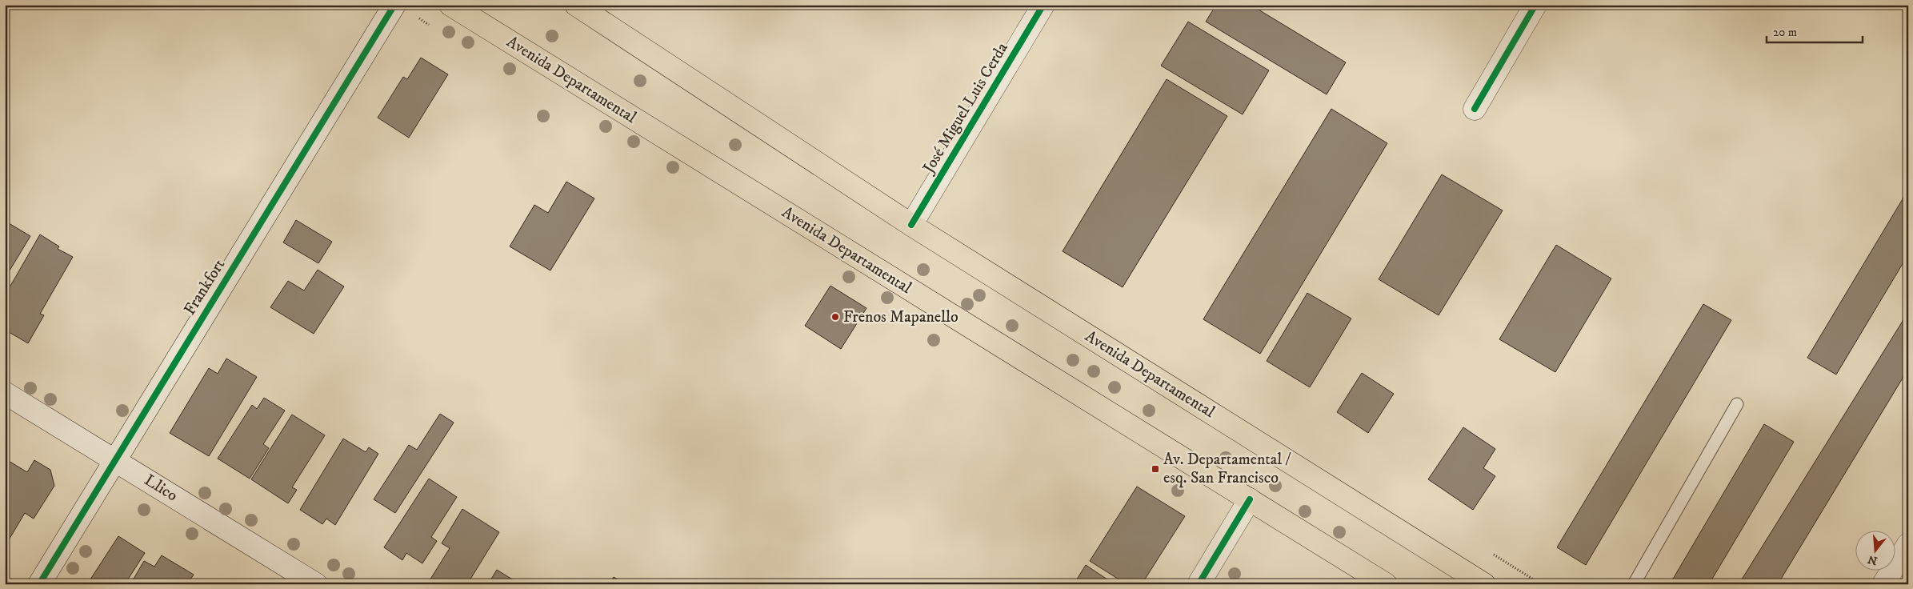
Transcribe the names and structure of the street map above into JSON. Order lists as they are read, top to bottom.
{
  "streets": {
    "main road": ["Avenida Departamental"],
    "street": ["José Miguel Luis Cerda", "Frankfort", "Llico"]
  },
  "crossings": [
    ["Avenida Departamental", "José Miguel Luis Cerda"],
    ["Frankfort", "Llico"]
  ],
  "places": {
    "other": ["Frenos Mapanello"],
    "transit": ["Av. Departamental / esq. San Francisco"]
  },
  "scale_bar": "20 m",
  "north": "bottom"
}
